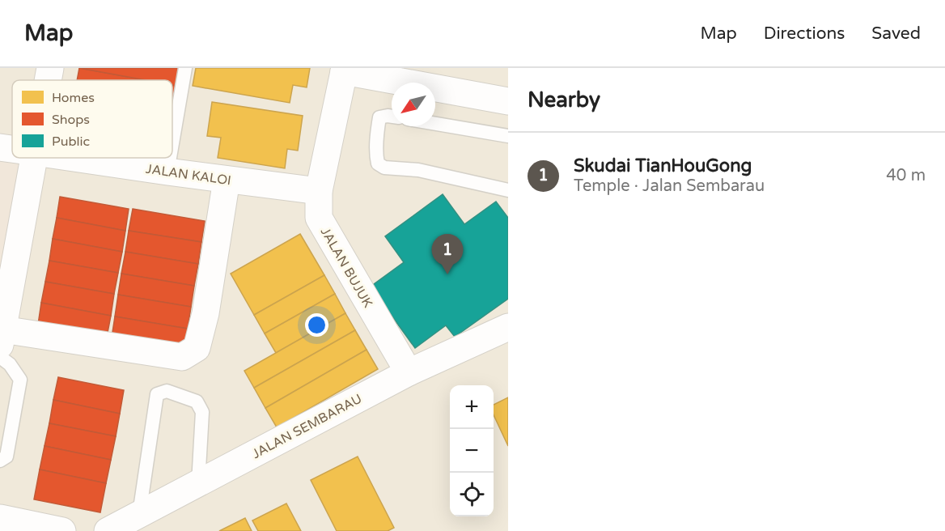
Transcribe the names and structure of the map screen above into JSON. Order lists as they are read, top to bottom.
{
  "streets": {
    "street": ["JALAN KALOI", "JALAN BUJUK", "JALAN SEMBARAU"]
  },
  "crossings": [
    ["JALAN KALOI", "JALAN BUJUK"],
    ["JALAN BUJUK", "JALAN SEMBARAU"]
  ],
  "legend": ["Homes", "Shops", "Public"],
  "north": "bottom left",
  "page": {
    "header": "Map",
    "nav": ["Map", "Directions", "Saved"],
    "heading": "Nearby",
    "list": [
      {
        "mark": "1",
        "name": "Skudai TianHouGong",
        "note": "Temple · Jalan Sembarau",
        "value": "40 m"
      }
    ],
    "pins": "1",
    "map_buttons": ["+", "−"]
  }
}
